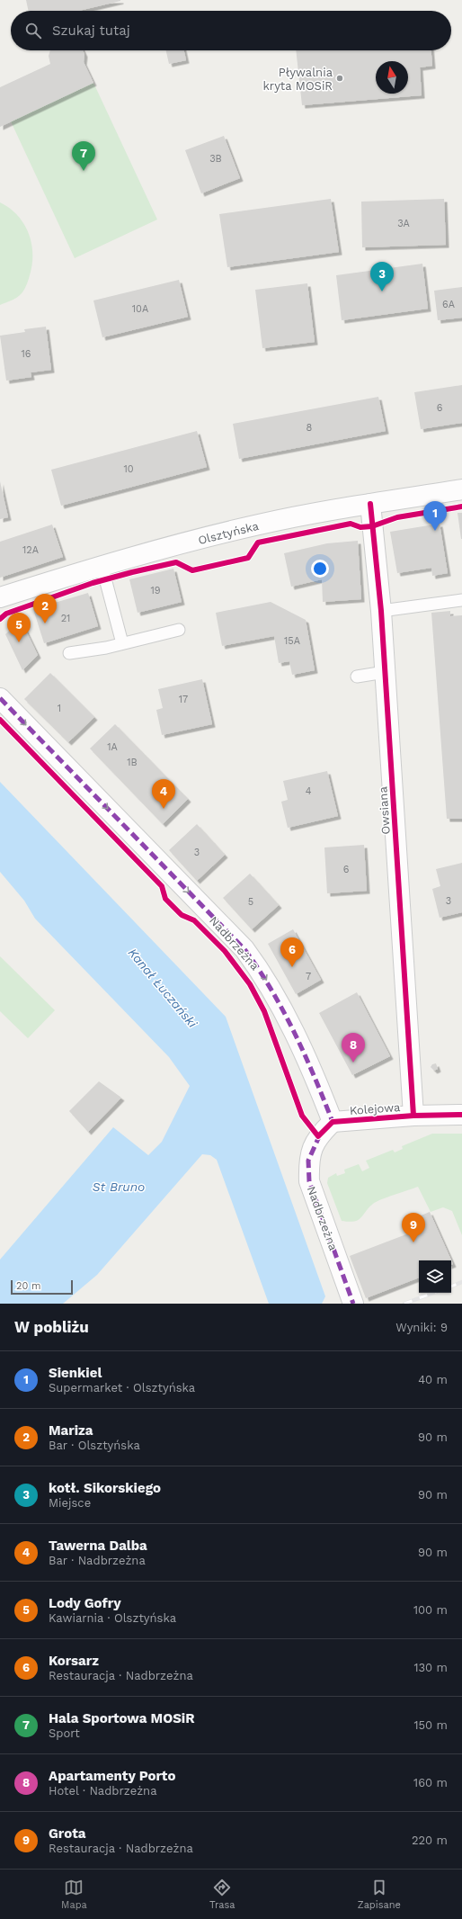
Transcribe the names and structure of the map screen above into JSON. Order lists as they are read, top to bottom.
{
  "streets": {
    "street": [
      "Olsztyńska",
      "Owsiana",
      "Nadbrzeżna",
      "Kolejowa"
    ]
  },
  "crossings": [
    ["Olsztyńska", "Owsiana"],
    ["Owsiana", "Kolejowa"],
    ["Nadbrzeżna", "Kolejowa"]
  ],
  "one_way": ["Nadbrzeżna"],
  "water": ["Kanał Łuczański", "St Bruno"],
  "places": ["Pływalnia kryta MOSiR"],
  "house_numbers": [
    "3B",
    "3A",
    "6A",
    "10A",
    "16",
    "6",
    "8",
    "10",
    "12A",
    "19",
    "21",
    "15A",
    "17",
    "1",
    "1A",
    "1B",
    "4",
    "3",
    "6",
    "3",
    "5",
    "7"
  ],
  "scale_bar": "20 m",
  "north": "top",
  "page": {
    "search": "Szukaj tutaj",
    "pins": [
      "7",
      "3",
      "1",
      "2",
      "5",
      "4",
      "6",
      "8",
      "9"
    ],
    "scale": "20 m",
    "heading": ["W pobliżu", "Wyniki: 9"],
    "list": [
      {
        "mark": "1",
        "name": "Sienkiel",
        "note": "Supermarket · Olsztyńska",
        "value": "40 m"
      },
      {
        "mark": "2",
        "name": "Mariza",
        "note": "Bar · Olsztyńska",
        "value": "90 m"
      },
      {
        "mark": "3",
        "name": "kotł. Sikorskiego",
        "note": "Miejsce",
        "value": "90 m"
      },
      {
        "mark": "4",
        "name": "Tawerna Dalba",
        "note": "Bar · Nadbrzeżna",
        "value": "90 m"
      },
      {
        "mark": "5",
        "name": "Lody Gofry",
        "note": "Kawiarnia · Olsztyńska",
        "value": "100 m"
      },
      {
        "mark": "6",
        "name": "Korsarz",
        "note": "Restauracja · Nadbrzeżna",
        "value": "130 m"
      },
      {
        "mark": "7",
        "name": "Hala Sportowa MOSiR",
        "note": "Sport",
        "value": "150 m"
      },
      {
        "mark": "8",
        "name": "Apartamenty Porto",
        "note": "Hotel · Nadbrzeżna",
        "value": "160 m"
      },
      {
        "mark": "9",
        "name": "Grota",
        "note": "Restauracja · Nadbrzeżna",
        "value": "220 m"
      }
    ],
    "nav": ["Mapa", "Trasa", "Zapisane"]
  }
}
